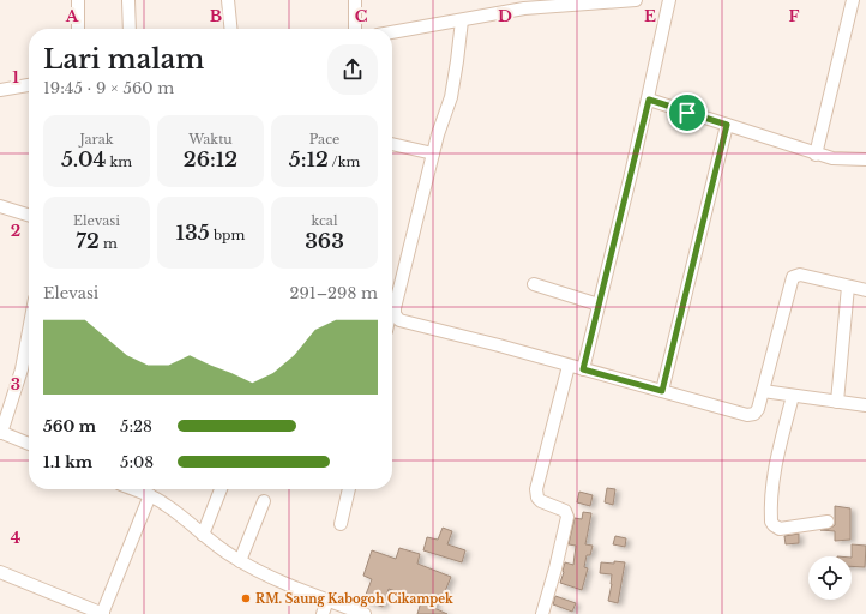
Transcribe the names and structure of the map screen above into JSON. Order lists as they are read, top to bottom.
{
  "places": ["RM. Saung Kabogoh Cikampek"],
  "page": {
    "heading": ["Lari malam", "19:45 · 9 × 560 m"],
    "stats": [
      ["Jarak", "5.04 km"],
      ["Waktu", "26:12"],
      ["Pace", "5:12 /km"],
      ["Elevasi", "72 m"],
      ["135 bpm"],
      ["kcal", "363"]
    ],
    "chart": ["Elevasi", "291–298 m"],
    "list": [
      {
        "name": "560 m",
        "note": "5:28"
      },
      {
        "name": "1.1 km",
        "note": "5:08"
      }
    ]
  },
  "grid": {
    "columns": [
      "A",
      "B",
      "C",
      "D",
      "E",
      "F"
    ],
    "rows": [
      "1",
      "2",
      "3",
      "4"
    ]
  }
}
